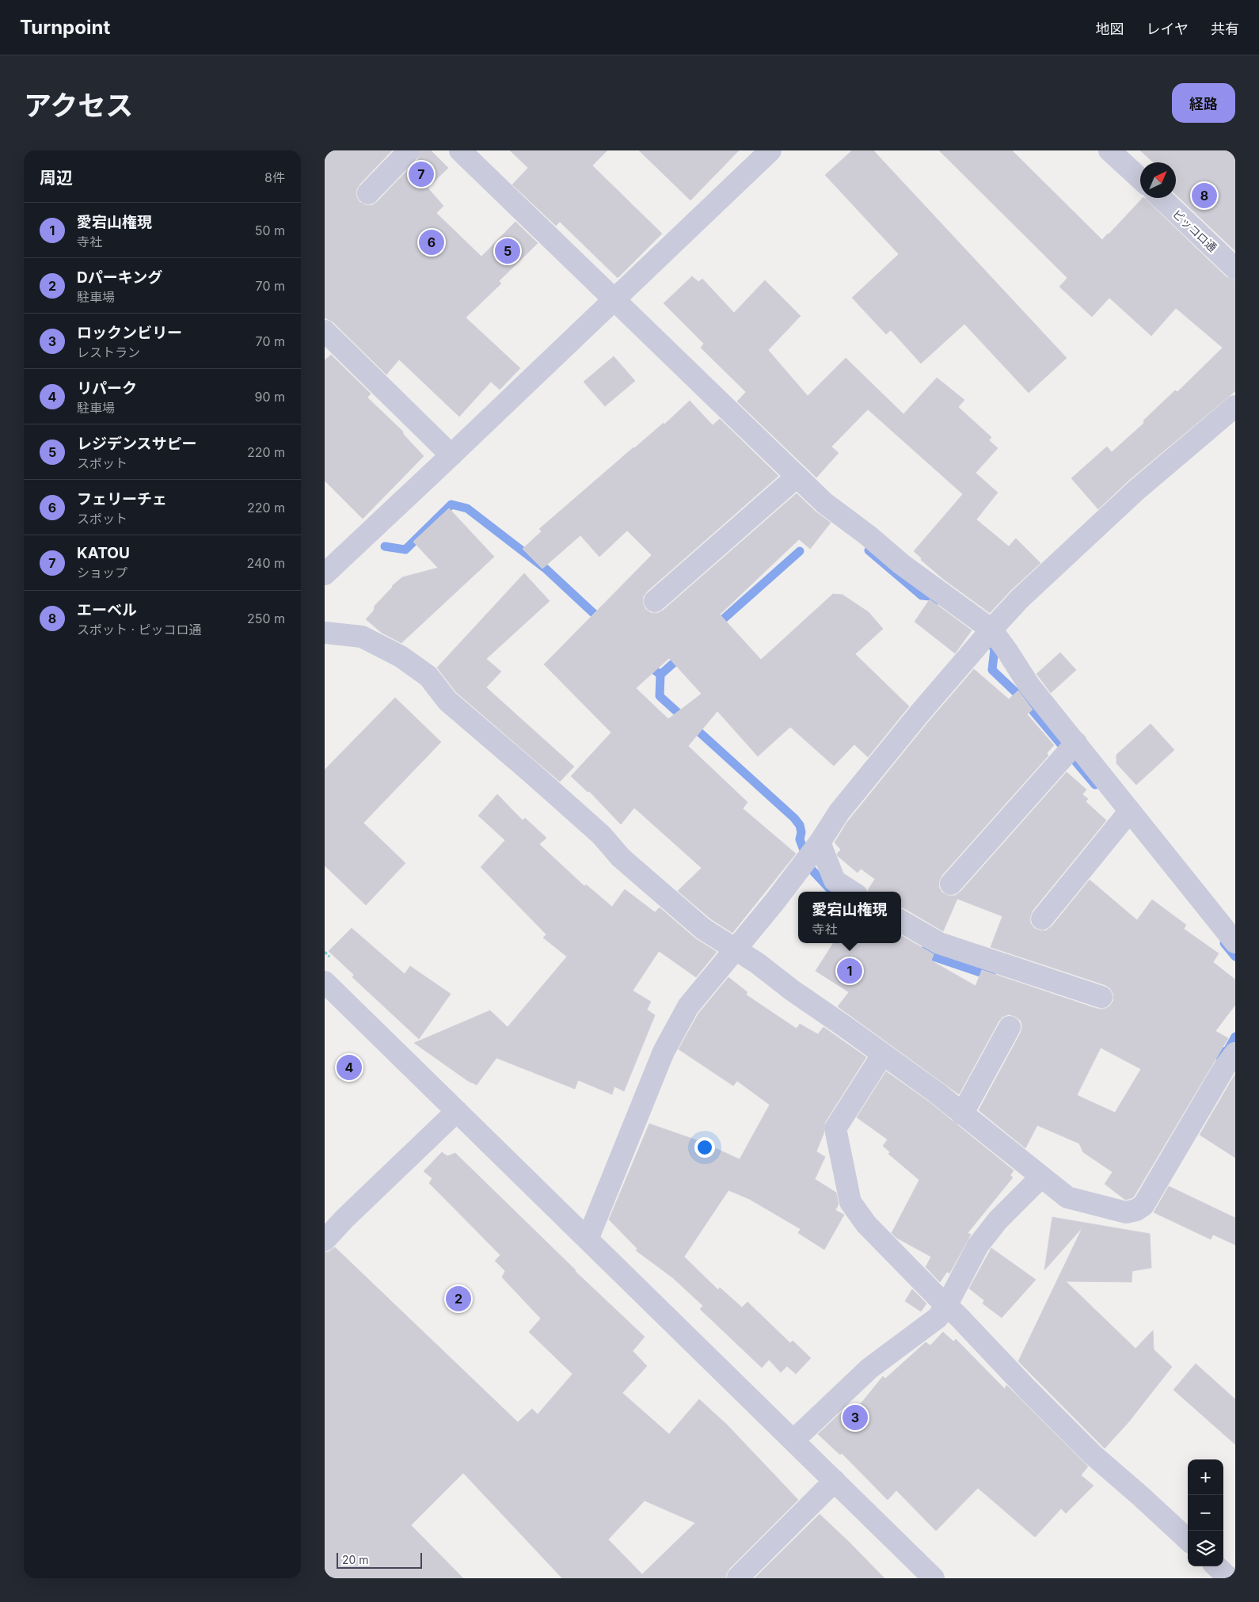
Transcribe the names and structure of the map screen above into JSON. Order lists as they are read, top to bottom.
{
  "streets": {
    "street": ["ピッコロ通"]
  },
  "scale_bar": "20 m",
  "north": "top right",
  "page": {
    "header": "Turnpoint",
    "nav": ["地図", "レイヤ", "共有"],
    "title": "アクセス",
    "buttons": "経路",
    "heading": ["周辺", "8件"],
    "pins": [
      "7",
      "8",
      "6",
      "5",
      "1",
      "4",
      "2",
      "3"
    ],
    "list": [
      {
        "mark": "1",
        "name": "愛宕山権現",
        "note": "寺社",
        "value": "50 m"
      },
      {
        "mark": "2",
        "name": "Dパーキング",
        "note": "駐車場",
        "value": "70 m"
      },
      {
        "mark": "3",
        "name": "ロックンビリー",
        "note": "レストラン",
        "value": "70 m"
      },
      {
        "mark": "4",
        "name": "リパーク",
        "note": "駐車場",
        "value": "90 m"
      },
      {
        "mark": "5",
        "name": "レジデンスサピー",
        "note": "スポット",
        "value": "220 m"
      },
      {
        "mark": "6",
        "name": "フェリーチェ",
        "note": "スポット",
        "value": "220 m"
      },
      {
        "mark": "7",
        "name": "KATOU",
        "note": "ショップ",
        "value": "240 m"
      },
      {
        "mark": "8",
        "name": "エーベル",
        "note": "スポット · ピッコロ通",
        "value": "250 m"
      }
    ],
    "popup": ["愛宕山権現", "寺社"],
    "map_buttons": ["+", "−"],
    "scale": "20 m"
  }
}
